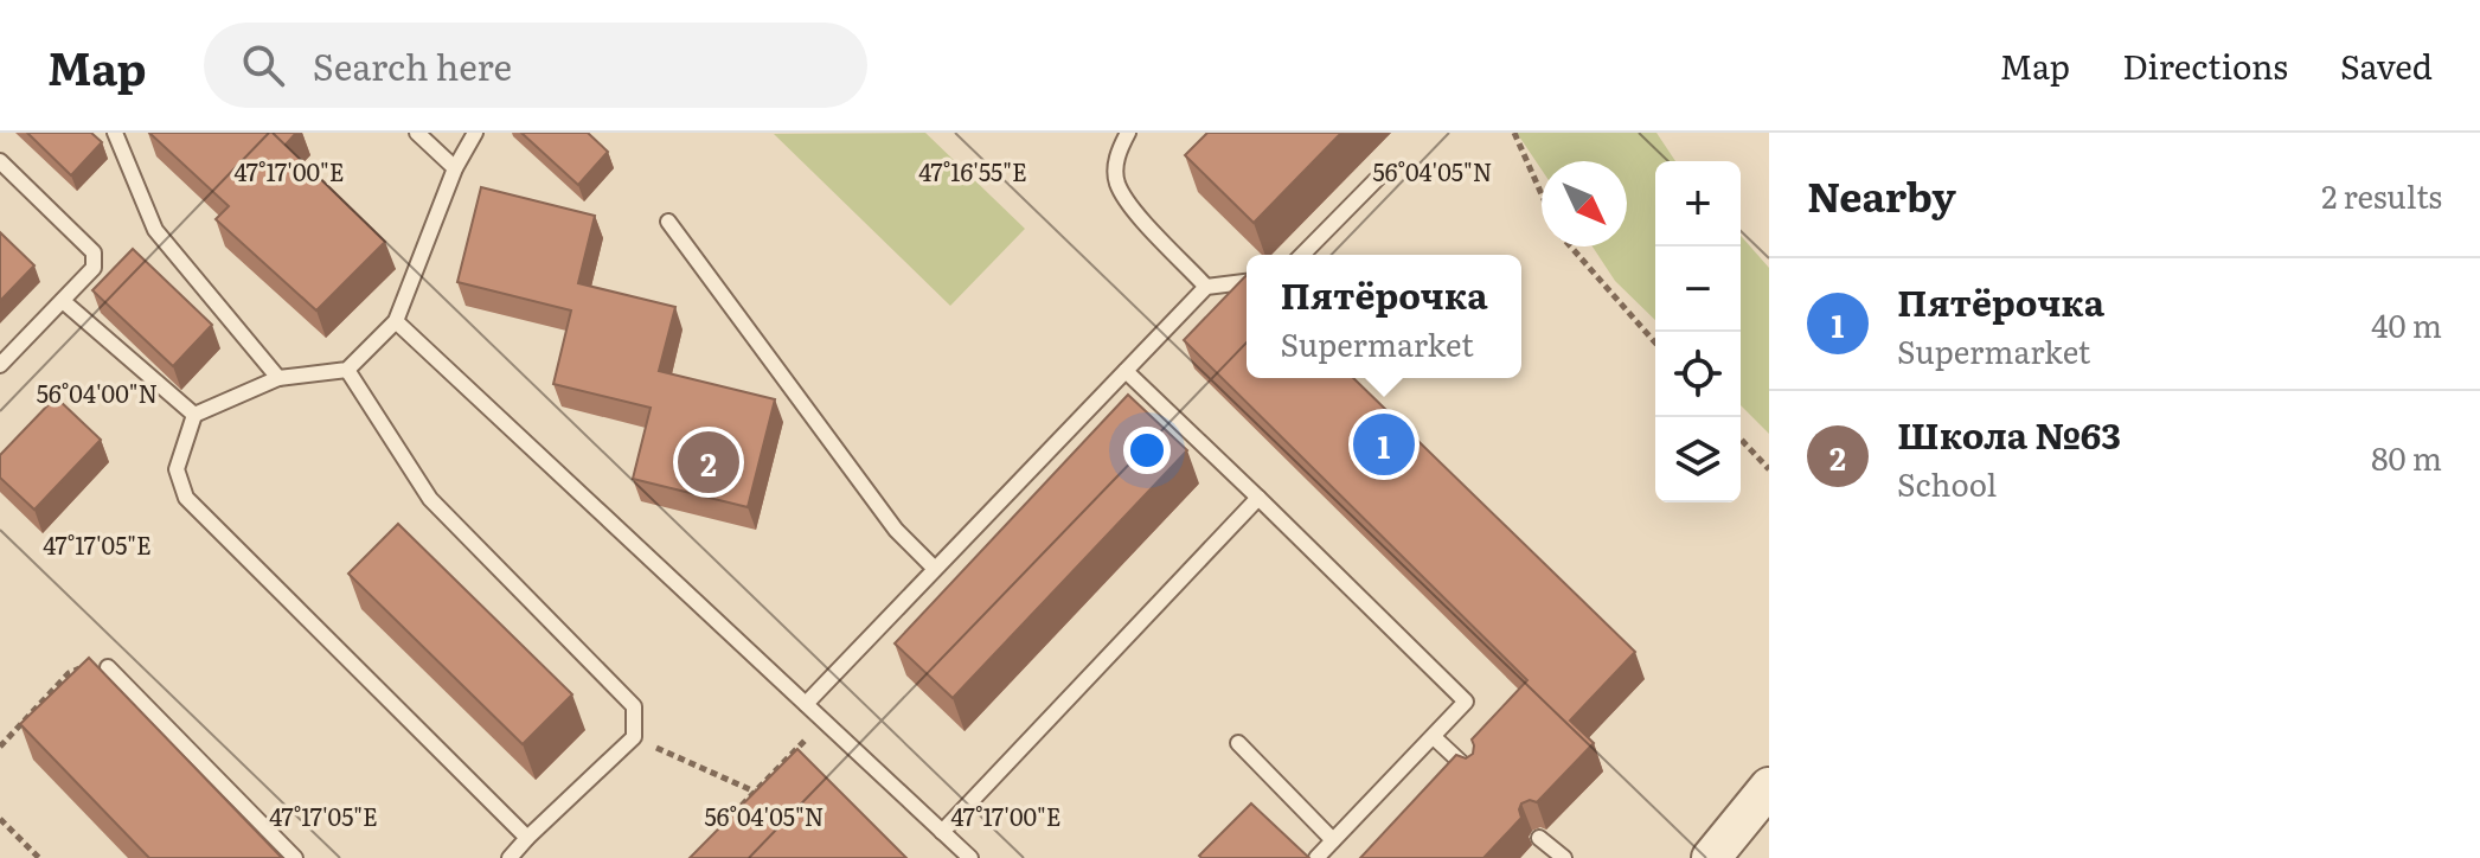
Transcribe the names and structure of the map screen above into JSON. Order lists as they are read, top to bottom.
{
  "north": "bottom right",
  "page": {
    "header": "Map",
    "search": "Search here",
    "nav": ["Map", "Directions", "Saved"],
    "heading": ["Nearby", "2 results"],
    "map_buttons": ["+", "−"],
    "popup": ["Пятёрочка", "Supermarket"],
    "list": [
      {
        "mark": "1",
        "name": "Пятёрочка",
        "note": "Supermarket",
        "value": "40 m"
      },
      {
        "mark": "2",
        "name": "Школа №63",
        "note": "School",
        "value": "80 m"
      }
    ],
    "pins": ["1", "2"]
  },
  "coordinates": [
    "47°17'00\"E",
    "47°16'55\"E",
    "56°04'05\"N",
    "56°04'00\"N",
    "47°17'05\"E"
  ]
}
